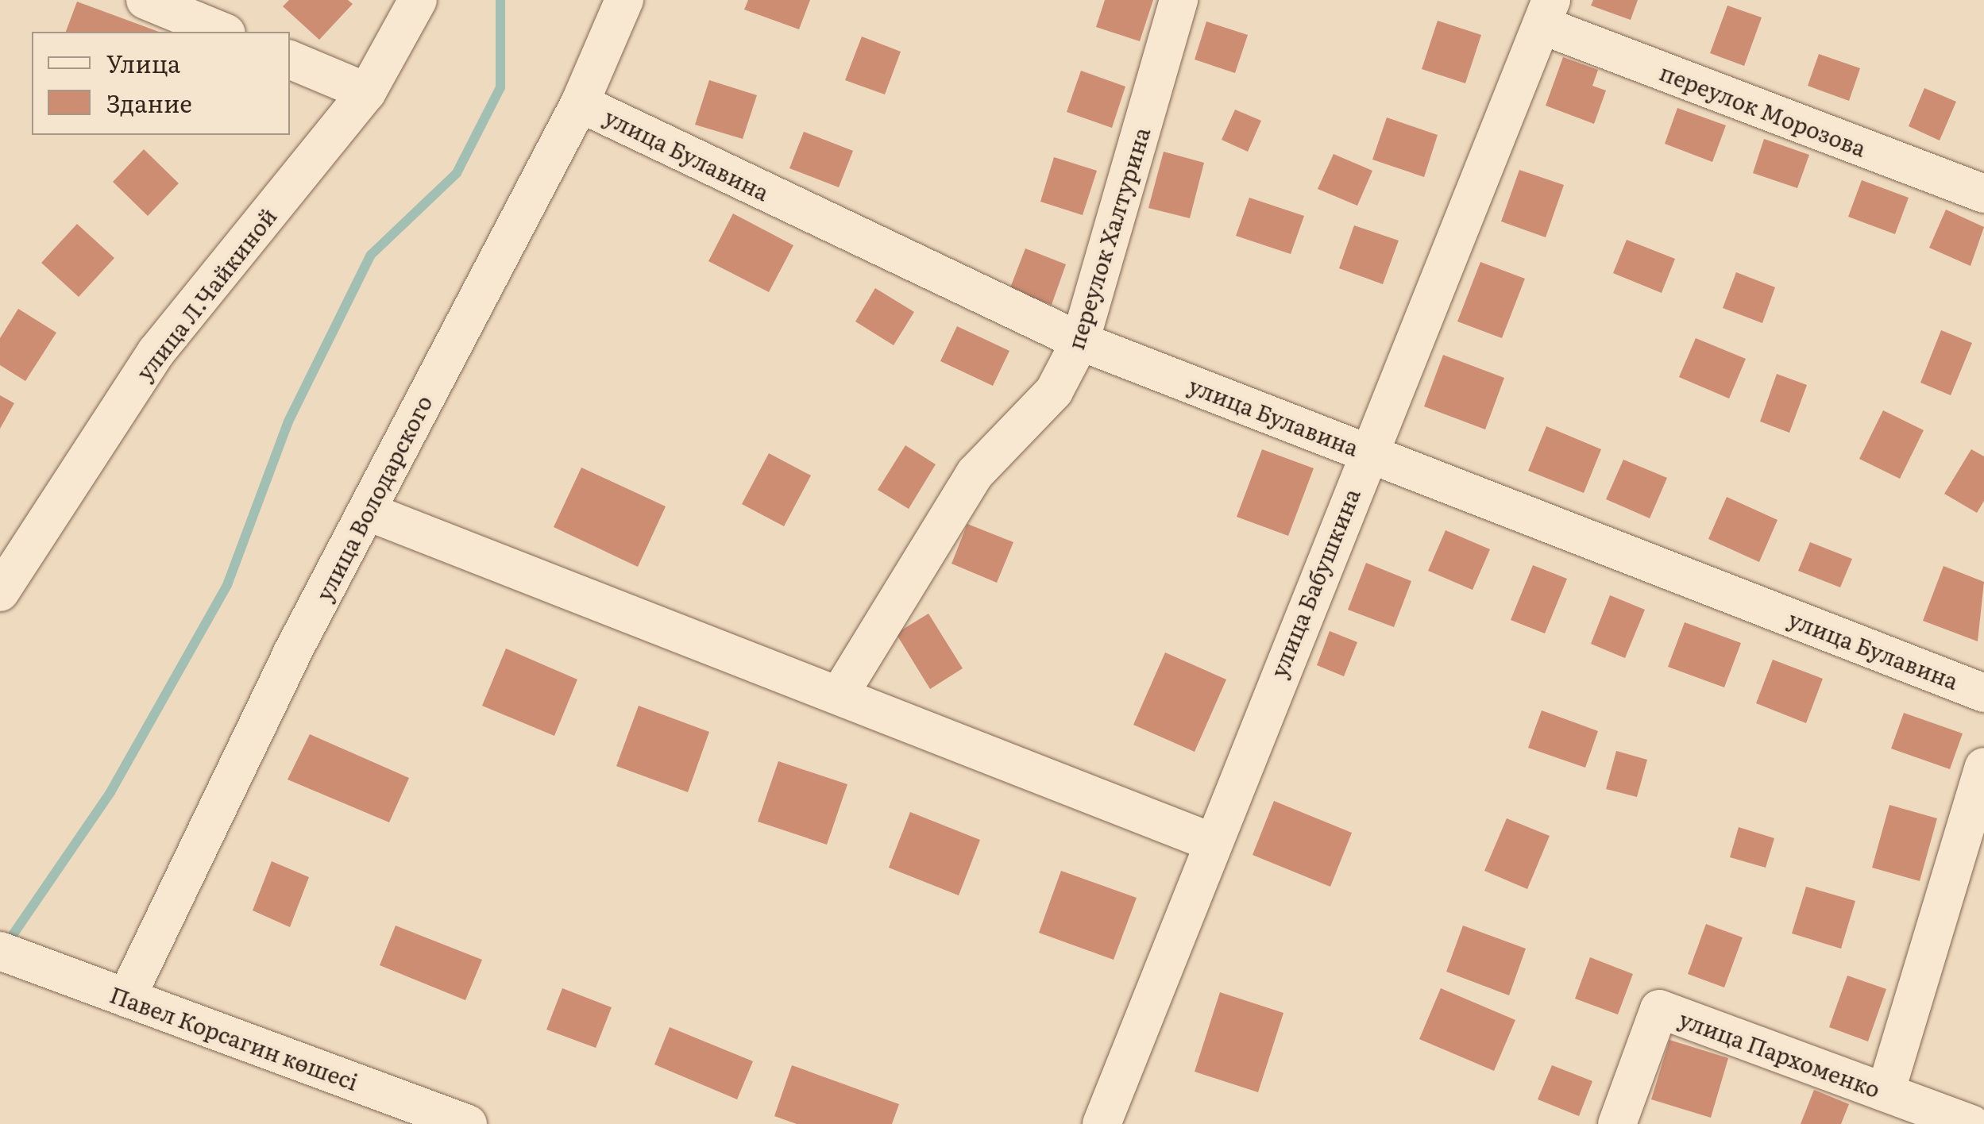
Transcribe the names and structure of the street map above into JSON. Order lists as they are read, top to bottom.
{
  "streets": {
    "street": [
      "переулок Морозова",
      "улица Булавина",
      "переулок Халтурина",
      "улица Л.Чайкиной",
      "улица Володарского",
      "улица Бабушкина",
      "Павел Корсагин көшесі",
      "улица Пархоменко"
    ]
  },
  "crossings": [
    ["переулок Морозова", "улица Бабушкина"],
    ["улица Булавина", "переулок Халтурина"],
    ["улица Булавина", "улица Володарского"],
    ["улица Булавина", "улица Бабушкина"],
    ["улица Володарского", "Павел Корсагин көшесі"]
  ],
  "legend": ["Улица", "Здание"]
}
